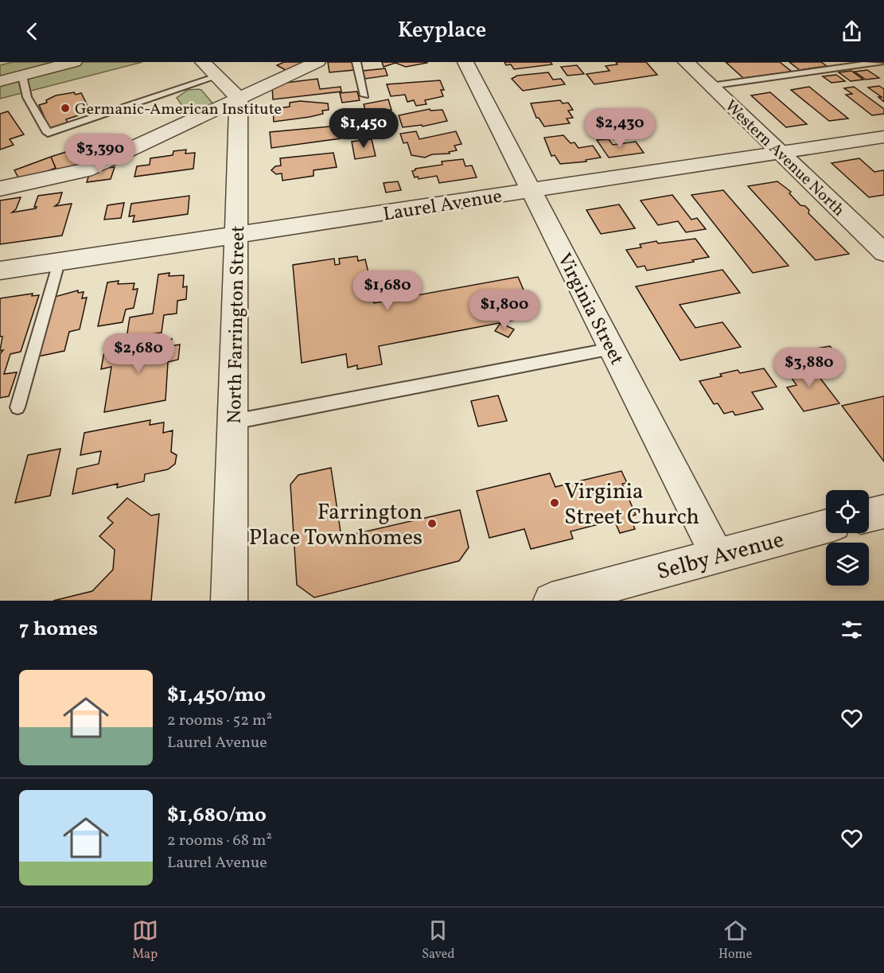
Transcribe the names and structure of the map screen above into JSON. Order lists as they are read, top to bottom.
{
  "streets": {
    "street": [
      "Western Avenue North",
      "Laurel Avenue",
      "Virginia Street",
      "North Farrington Street",
      "Selby Avenue"
    ]
  },
  "crossings": [
    ["Western Avenue North", "Laurel Avenue"],
    ["Laurel Avenue", "Virginia Street"],
    ["Laurel Avenue", "North Farrington Street"],
    ["Virginia Street", "Selby Avenue"]
  ],
  "places": ["Germanic-American Institute", "Virginia Street Church", "Farrington Place Townhomes"],
  "page": {
    "header": "Keyplace",
    "price": [
      "$1,450",
      "$2,430",
      "$3,390",
      "$1,680",
      "$1,800",
      "$2,680",
      "$3,880"
    ],
    "heading": "7 homes",
    "list": [
      {
        "name": "$1,450/mo",
        "note": "2 rooms · 52 m² · Laurel Avenue"
      },
      {
        "name": "$1,680/mo",
        "note": "2 rooms · 68 m² · Laurel Avenue"
      }
    ],
    "tabs": ["Map", "Saved", "Home"]
  }
}
